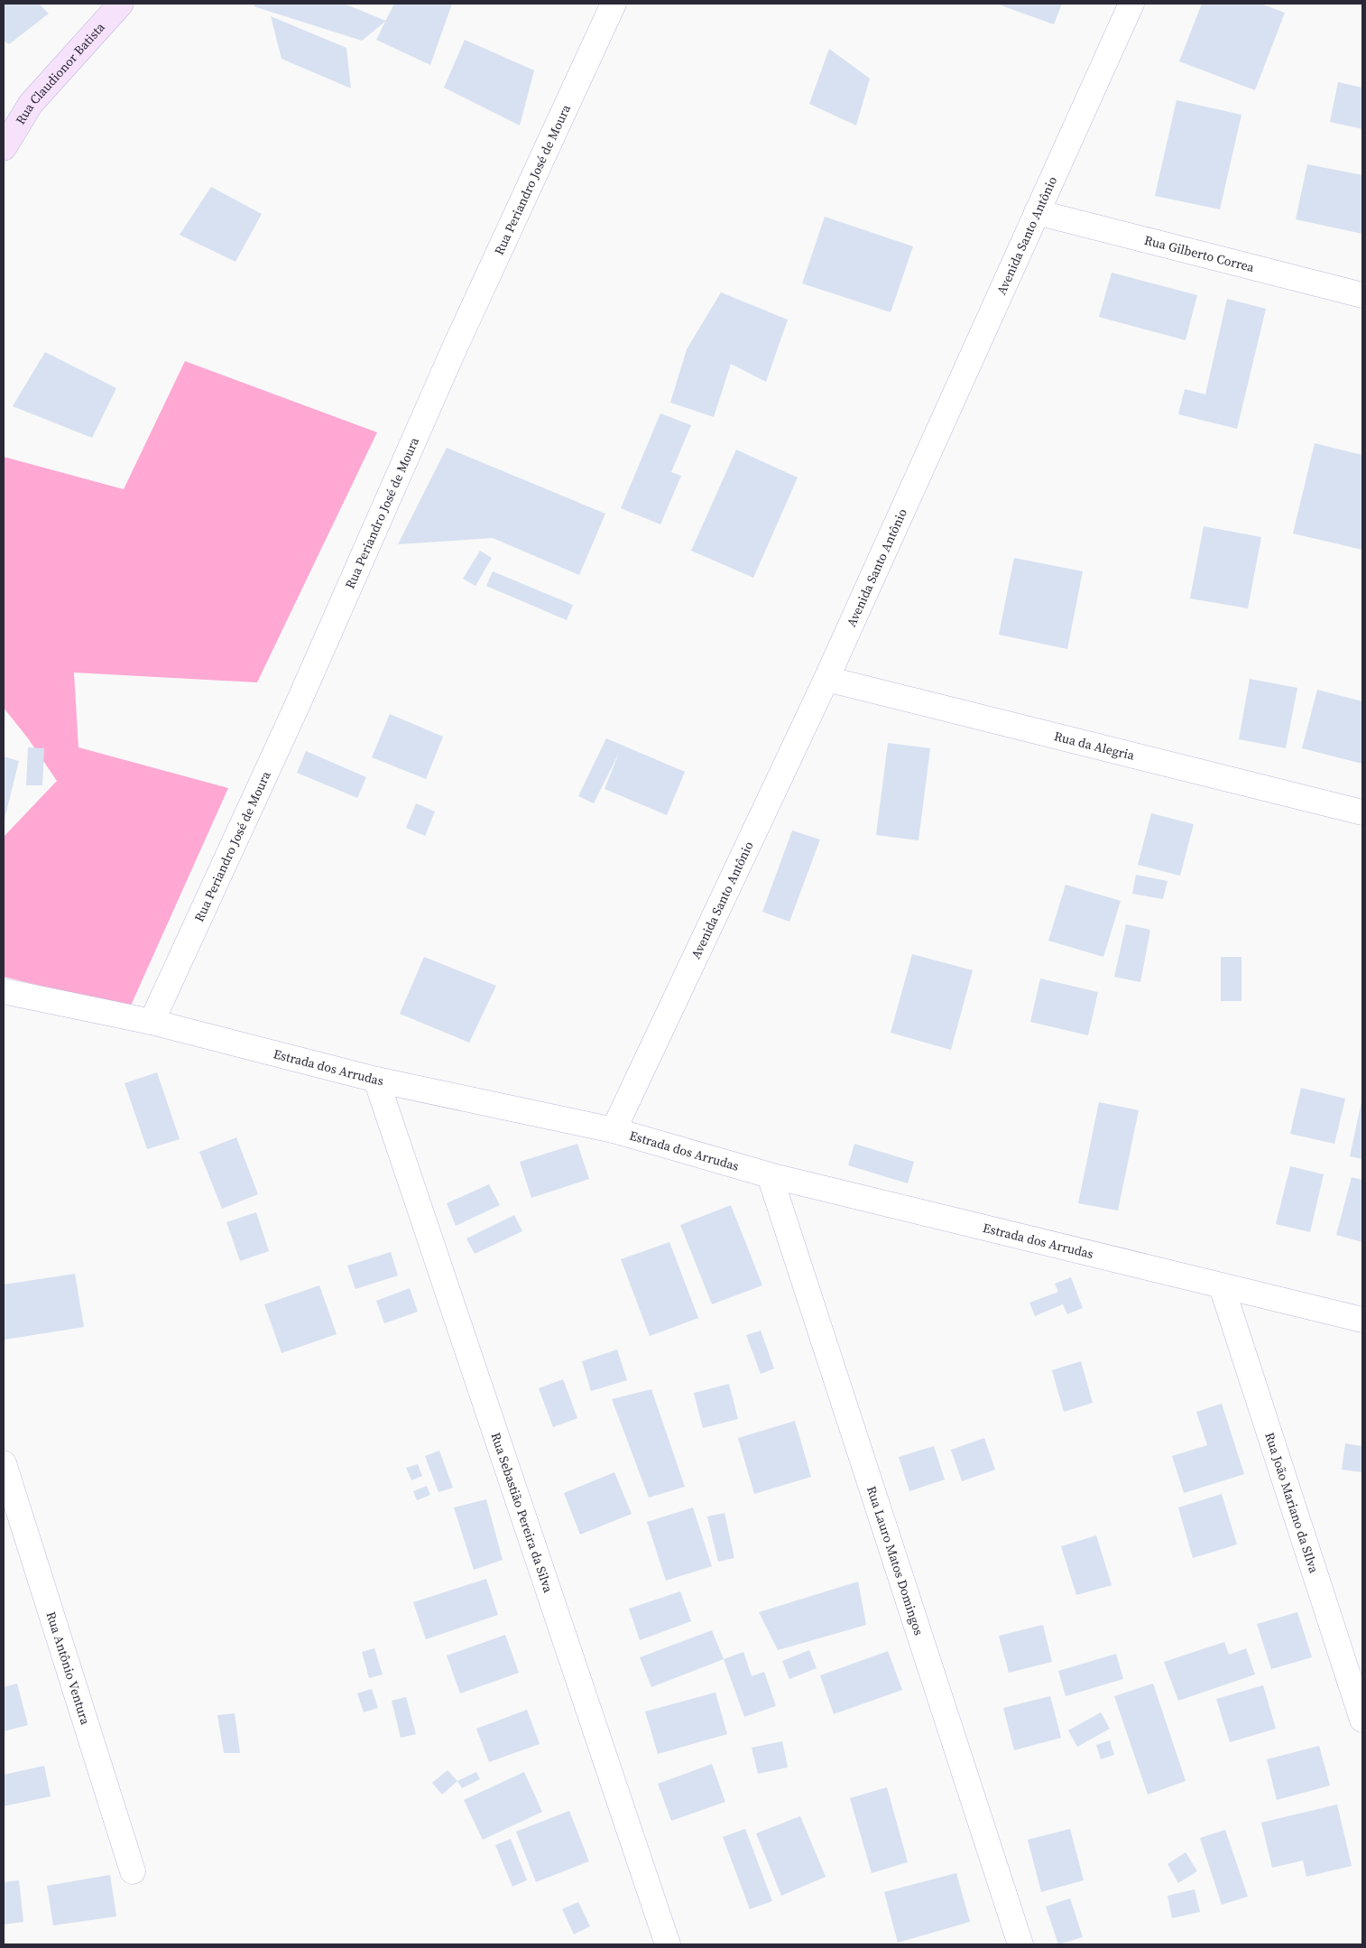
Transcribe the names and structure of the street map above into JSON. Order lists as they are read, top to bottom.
{
  "streets": {
    "main road": ["Rua Claudionor Batista"],
    "street": [
      "Rua Periandro José de Moura",
      "Avenida Santo Antônio",
      "Rua Gilberto Correa",
      "Rua da Alegria",
      "Estrada dos Arrudas",
      "Rua João Mariano da SIlva",
      "Rua Sebastião Pereira da Silva",
      "Rua Lauro Matos Domingos",
      "Rua Antônio Ventura"
    ]
  },
  "crossings": [
    ["Rua Periandro José de Moura", "Estrada dos Arrudas"],
    ["Avenida Santo Antônio", "Rua Gilberto Correa"],
    ["Avenida Santo Antônio", "Rua da Alegria"],
    ["Avenida Santo Antônio", "Estrada dos Arrudas"],
    ["Estrada dos Arrudas", "Rua João Mariano da SIlva"],
    ["Estrada dos Arrudas", "Rua Sebastião Pereira da Silva"],
    ["Estrada dos Arrudas", "Rua Lauro Matos Domingos"]
  ]
}
